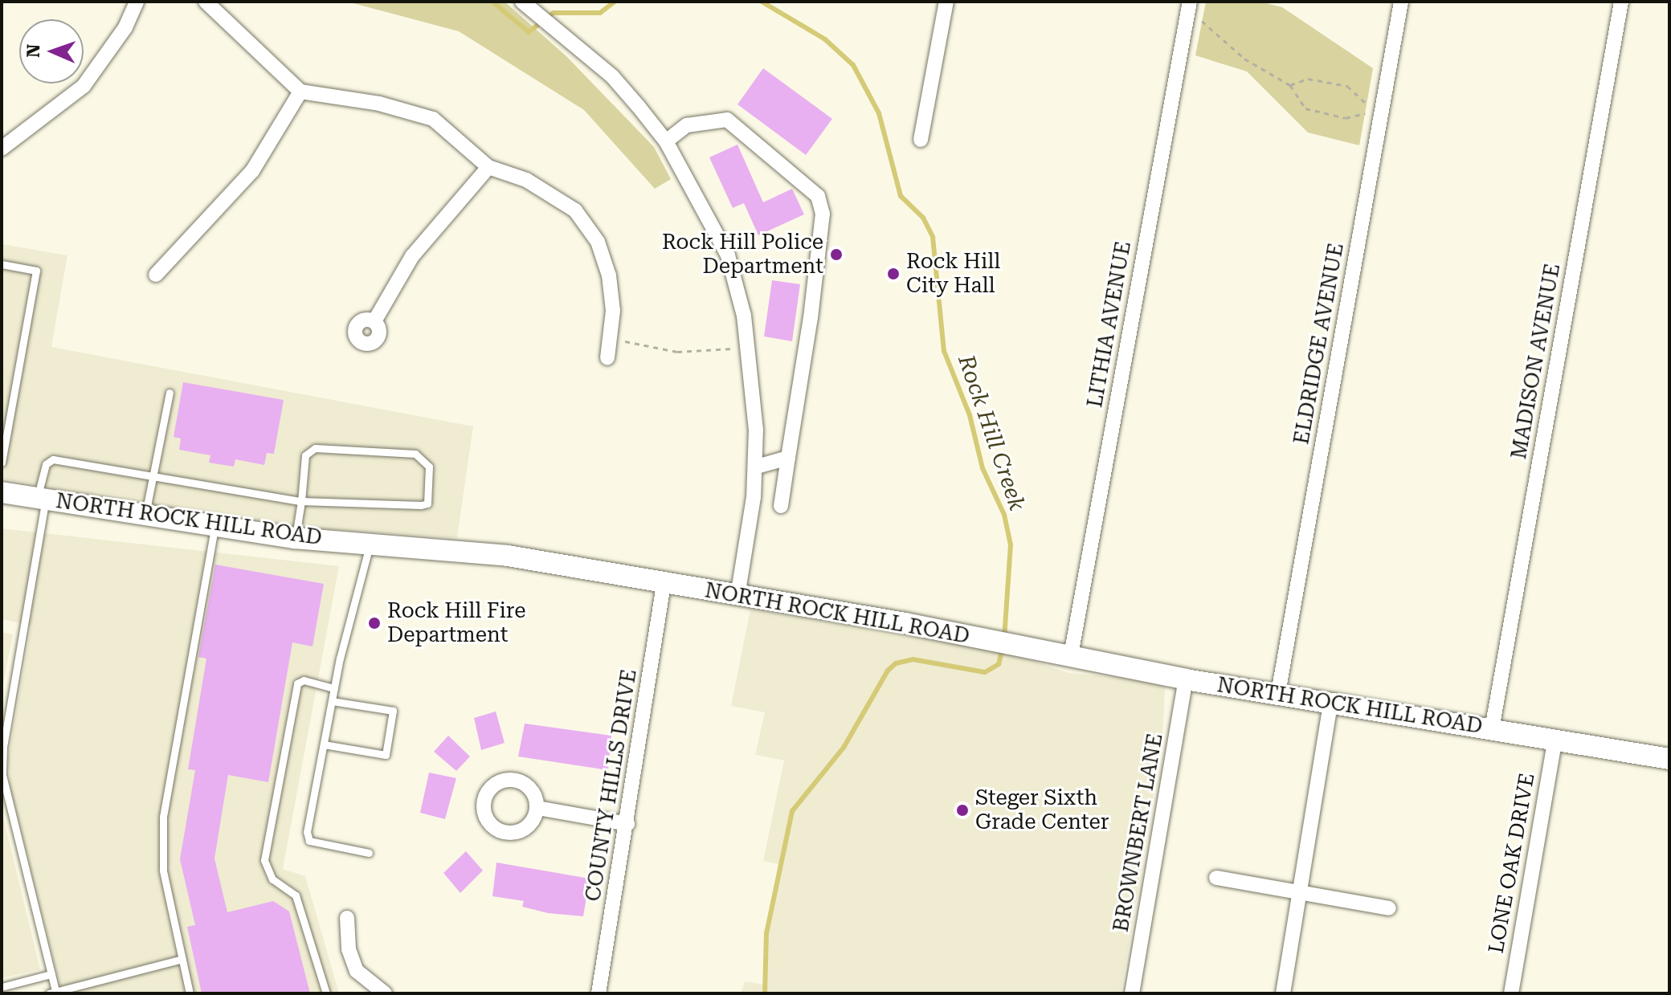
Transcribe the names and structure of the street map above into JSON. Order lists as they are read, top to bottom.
{
  "streets": {
    "street": [
      "LITHIA AVENUE",
      "ELDRIDGE AVENUE",
      "MADISON AVENUE",
      "NORTH ROCK HILL ROAD",
      "COUNTY HILLS DRIVE",
      "BROWNBERT LANE",
      "LONE OAK DRIVE"
    ]
  },
  "crossings": [
    ["LITHIA AVENUE", "NORTH ROCK HILL ROAD"],
    ["ELDRIDGE AVENUE", "NORTH ROCK HILL ROAD"],
    ["MADISON AVENUE", "NORTH ROCK HILL ROAD"],
    ["NORTH ROCK HILL ROAD", "COUNTY HILLS DRIVE"],
    ["NORTH ROCK HILL ROAD", "BROWNBERT LANE"],
    ["NORTH ROCK HILL ROAD", "LONE OAK DRIVE"]
  ],
  "water": ["Rock Hill Creek"],
  "places": [
    "Rock Hill Police Department",
    "Rock Hill City Hall",
    "Rock Hill Fire Department",
    "Steger Sixth Grade Center"
  ],
  "north": "left"
}
